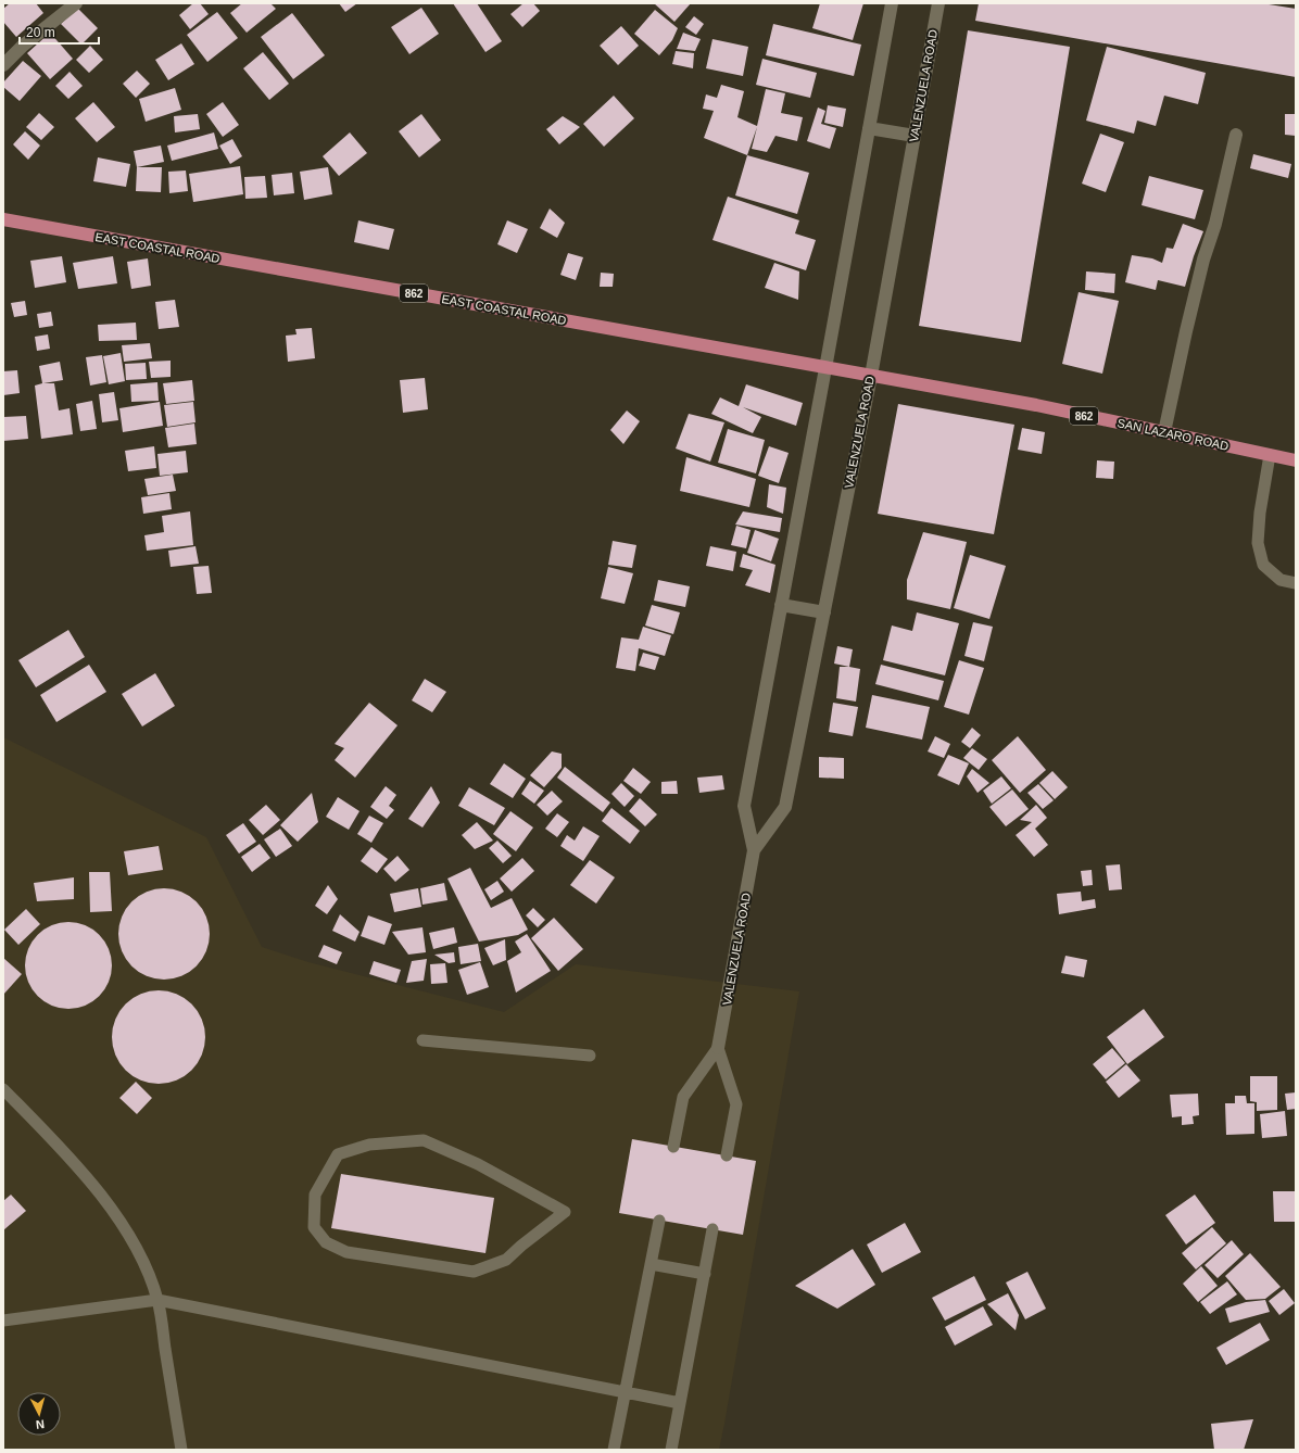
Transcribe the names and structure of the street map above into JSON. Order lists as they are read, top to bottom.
{
  "streets": {
    "main road": ["EAST COASTAL ROAD", "862", "SAN LAZARO ROAD"],
    "street": ["VALENZUELA ROAD"]
  },
  "crossings": [
    ["VALENZUELA ROAD", "EAST COASTAL ROAD"],
    ["VALENZUELA ROAD", "862"],
    ["VALENZUELA ROAD", "SAN LAZARO ROAD"],
    ["EAST COASTAL ROAD", "862"],
    ["862", "SAN LAZARO ROAD"]
  ],
  "scale_bar": "20 m",
  "north": "bottom"
}
